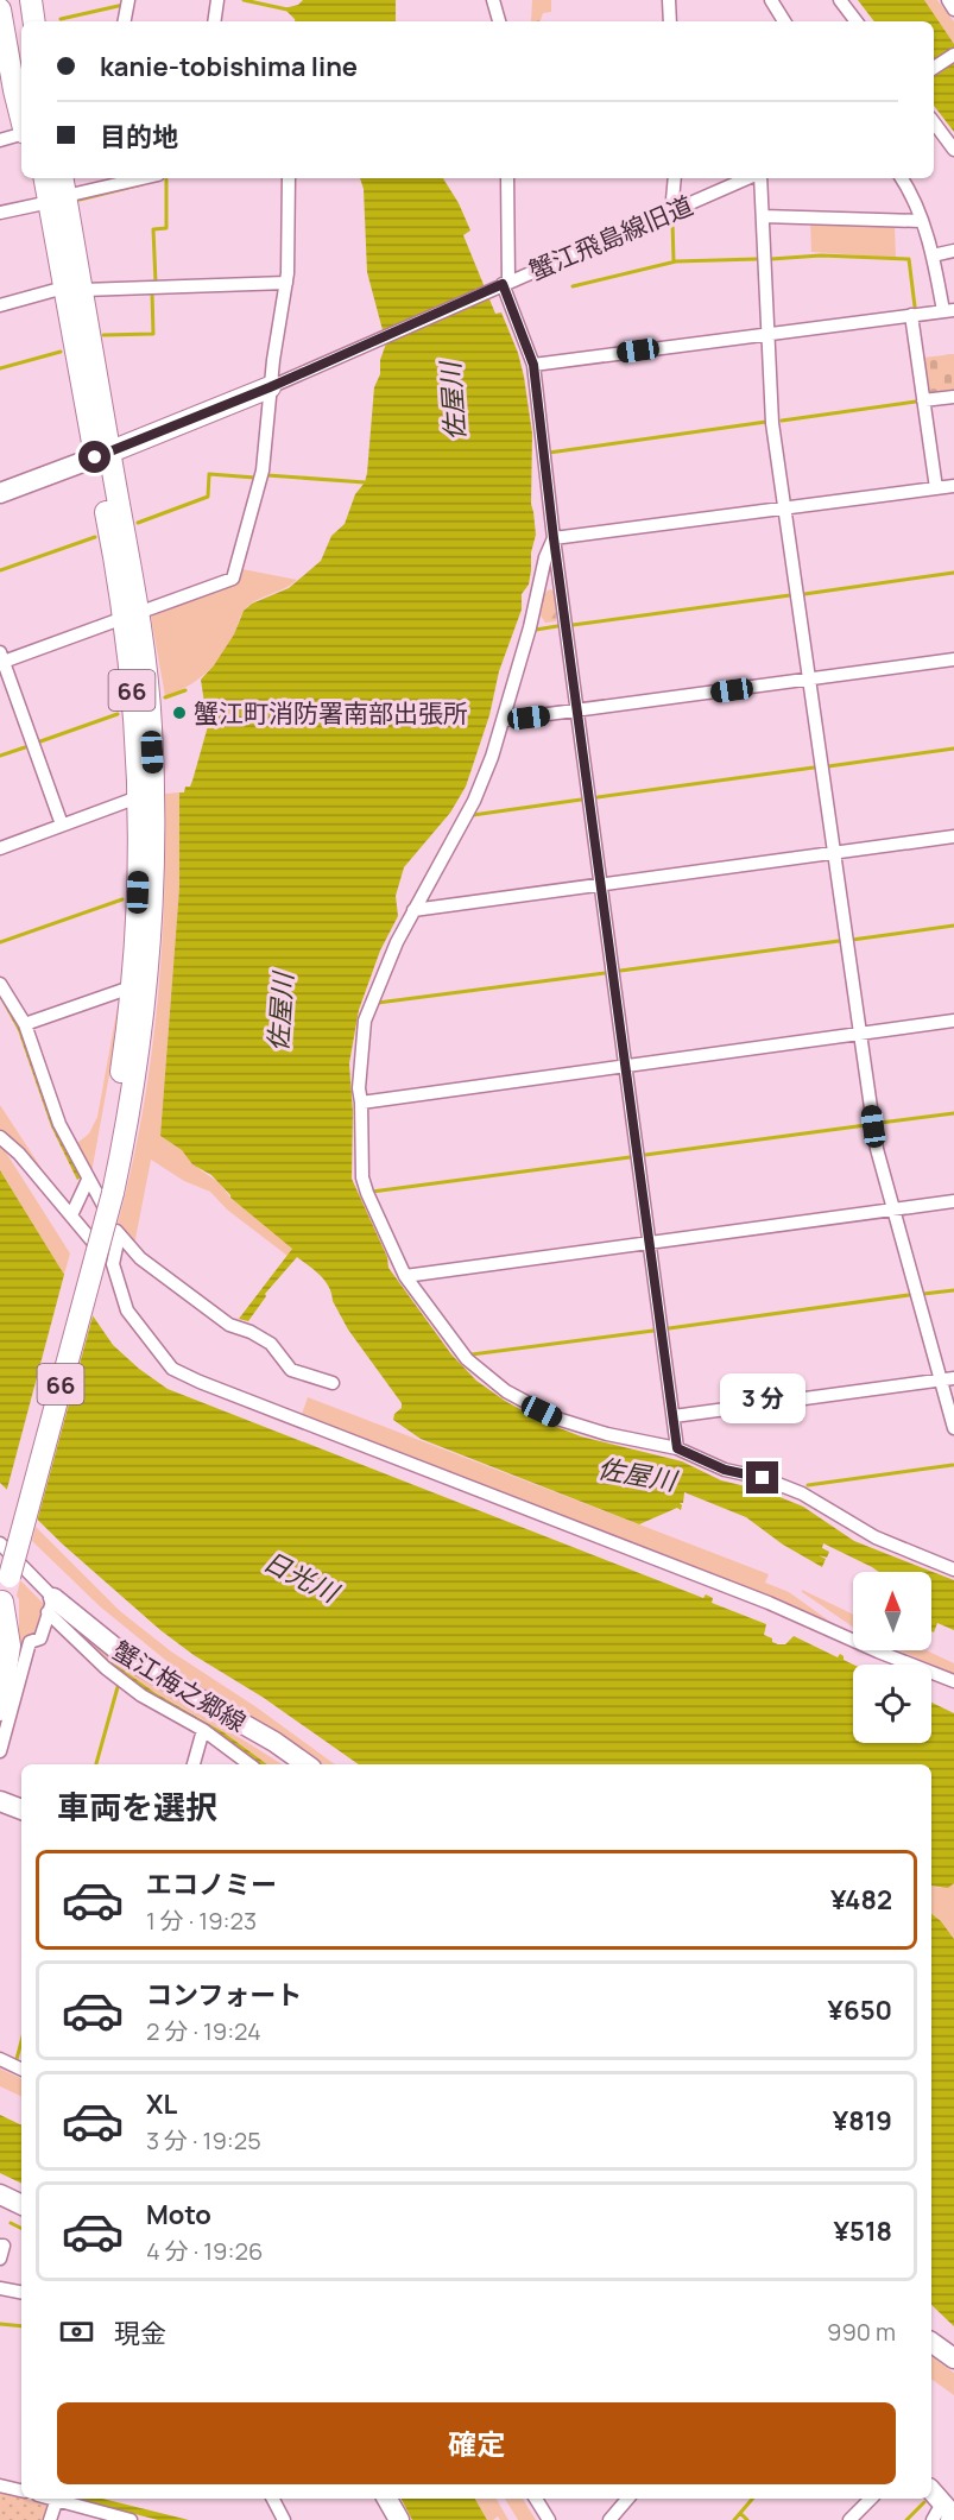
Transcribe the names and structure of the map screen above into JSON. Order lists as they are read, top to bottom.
{
  "streets": {
    "main road": ["66", "蟹江梅之郷線"],
    "street": ["蟹江飛島線旧道"]
  },
  "water": ["佐屋川", "日光川"],
  "places": ["蟹江町消防署南部出張所"],
  "north": "top",
  "page": {
    "banner": ["kanie-tobishima line", "目的地"],
    "bubble": "3 分",
    "heading": "車両を選択",
    "list": [
      {
        "name": "エコノミー",
        "note": "1 分 · 19:23",
        "value": "¥482"
      },
      {
        "name": "コンフォート",
        "note": "2 分 · 19:24",
        "value": "¥650"
      },
      {
        "name": "XL",
        "note": "3 分 · 19:25",
        "value": "¥819"
      },
      {
        "name": "Moto",
        "note": "4 分 · 19:26",
        "value": "¥518"
      }
    ],
    "pay": ["現金", "990 m"],
    "buttons": "確定"
  }
}
